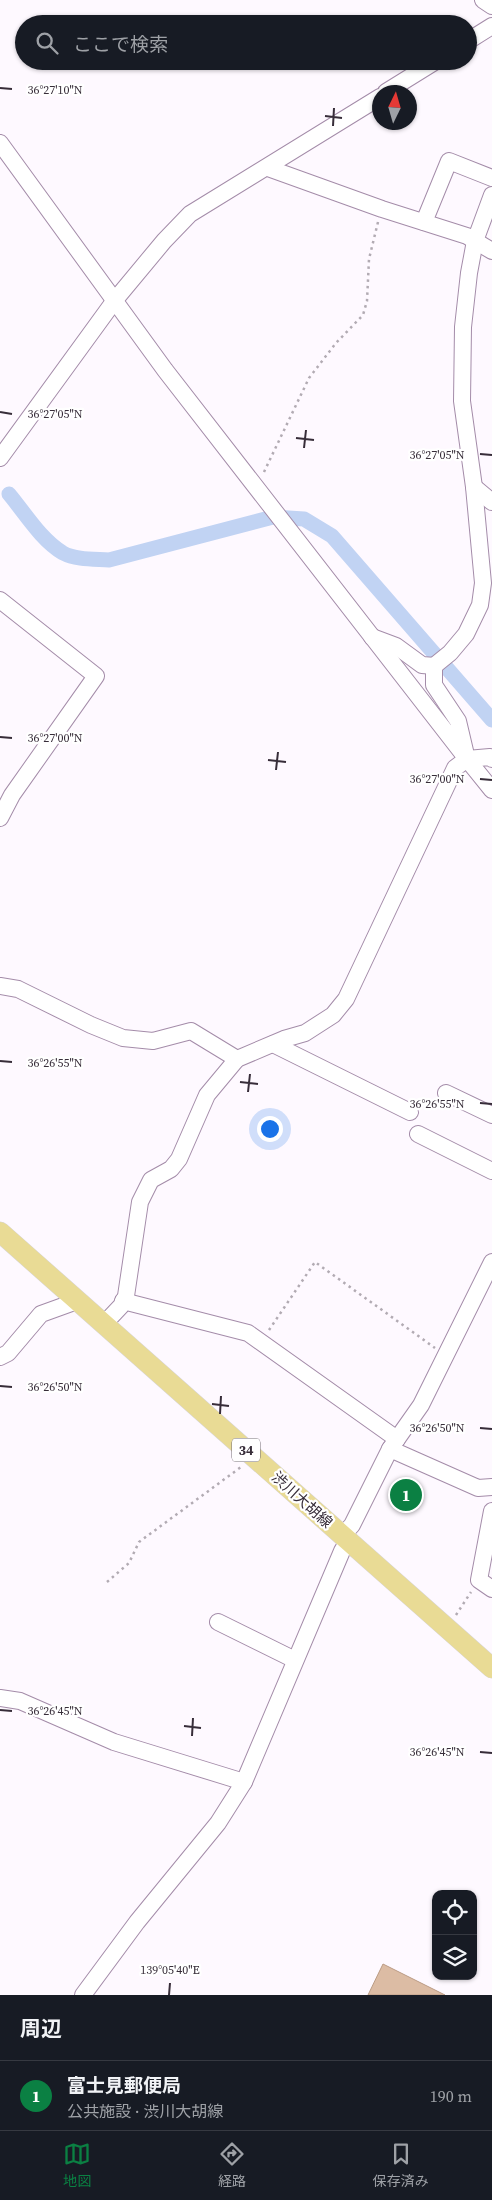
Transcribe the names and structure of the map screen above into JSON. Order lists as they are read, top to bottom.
{
  "streets": {
    "main road": ["34", "渋川大胡線"]
  },
  "north": "top",
  "page": {
    "search": "ここで検索",
    "pins": "1",
    "heading": "周辺",
    "list": [
      {
        "mark": "1",
        "name": "富士見郵便局",
        "note": "公共施設 · 渋川大胡線",
        "value": "190 m"
      }
    ],
    "nav": ["地図", "経路", "保存済み"]
  },
  "coordinates": [
    "36°27'10\"N",
    "36°27'05\"N",
    "36°27'00\"N",
    "36°26'55\"N",
    "36°26'50\"N",
    "36°26'45\"N",
    "139°05'40\"E"
  ]
}
